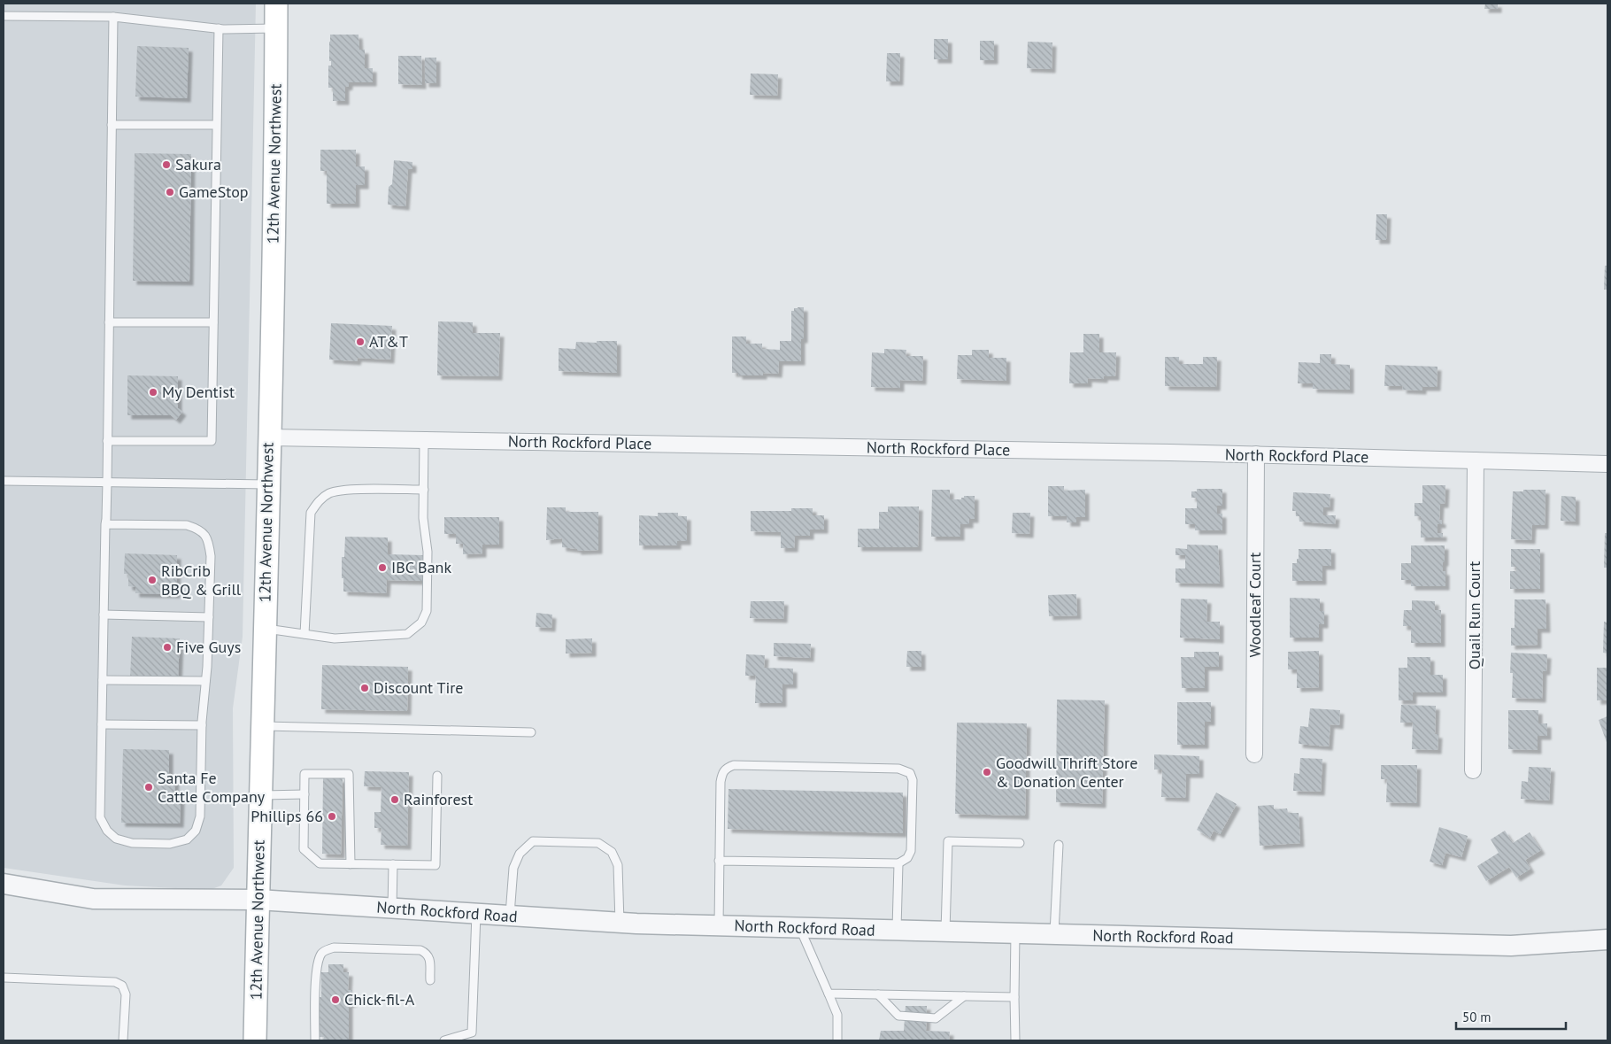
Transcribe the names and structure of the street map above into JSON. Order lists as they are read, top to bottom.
{
  "streets": {
    "main road": ["12th Avenue Northwest"],
    "street": [
      "North Rockford Place",
      "Woodleaf Court",
      "Quail Run Court",
      "North Rockford Road"
    ]
  },
  "crossings": [
    ["12th Avenue Northwest", "North Rockford Place"],
    ["12th Avenue Northwest", "North Rockford Road"],
    ["North Rockford Place", "Woodleaf Court"],
    ["North Rockford Place", "Quail Run Court"]
  ],
  "places": [
    "Sakura",
    "GameStop",
    "AT&T",
    "My Dentist",
    "IBC Bank",
    "RibCrib BBQ & Grill",
    "Five Guys",
    "Discount Tire",
    "Goodwill Thrift Store & Donation Center",
    "Santa Fe Cattle Company",
    "Rainforest",
    "Phillips 66",
    "Chick-fil-A"
  ],
  "scale_bar": "50 m"
}
